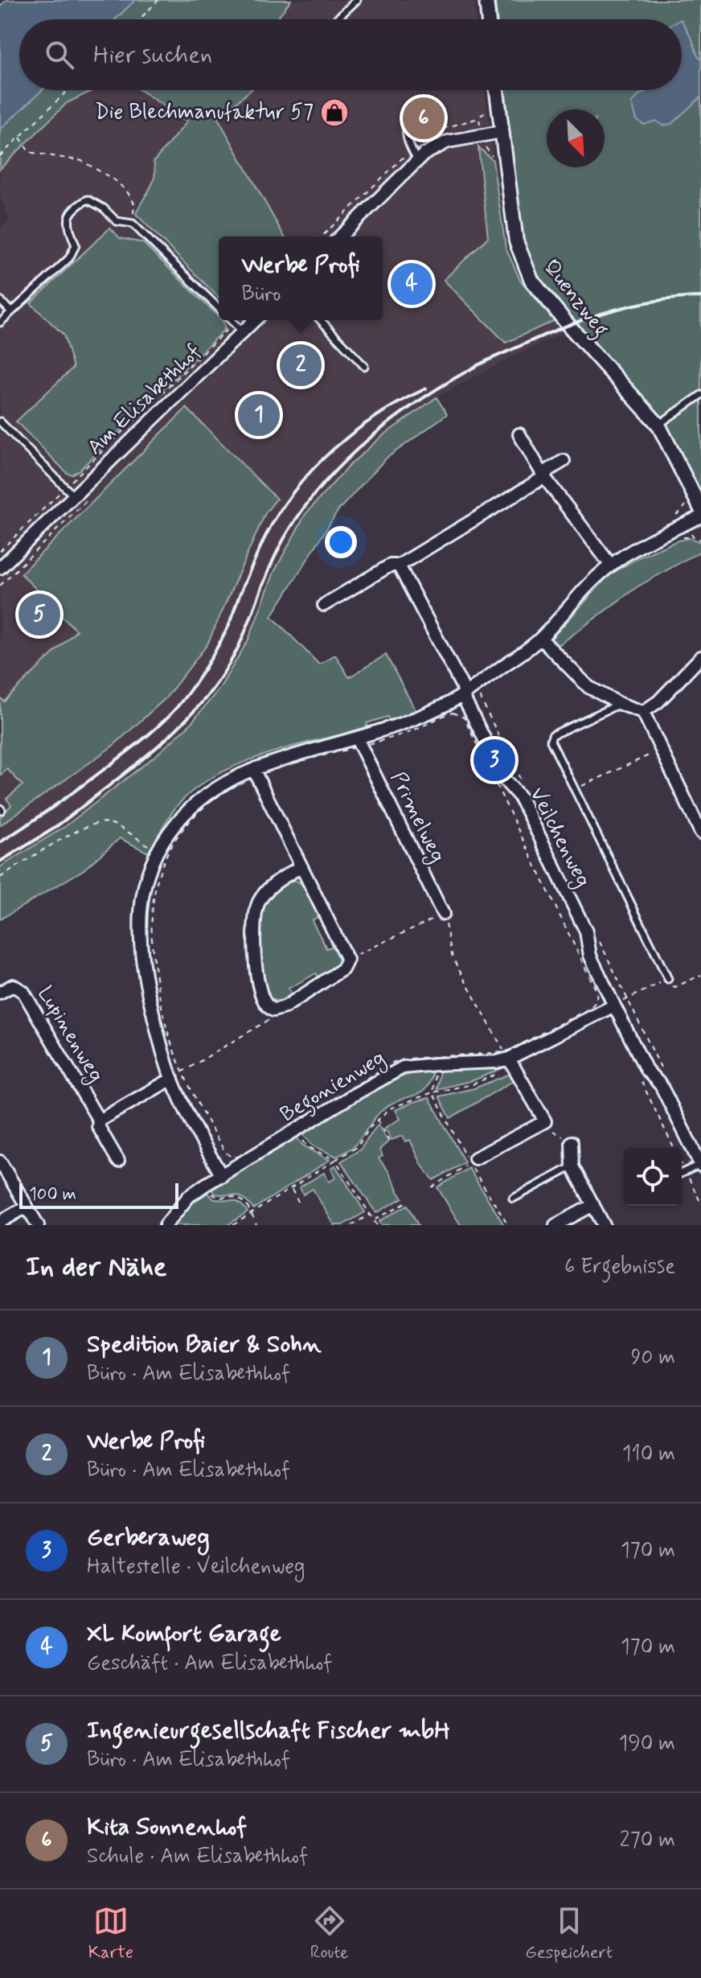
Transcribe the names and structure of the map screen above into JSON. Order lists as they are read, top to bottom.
{
  "streets": {
    "street": [
      "Quenzweg",
      "Am Elisabethhof",
      "Primelweg",
      "Veilchenweg",
      "Lupinenweg",
      "Begonienweg"
    ]
  },
  "crossings": [
    ["Veilchenweg", "Begonienweg"]
  ],
  "places": {
    "shop": ["Die Blechmanufaktur 57"]
  },
  "scale_bar": "100 m",
  "north": "bottom right",
  "page": {
    "search": "Hier suchen",
    "pins": [
      "6",
      "4",
      "2",
      "1",
      "5",
      "3"
    ],
    "popup": ["Werbe Profi", "Büro"],
    "scale": "100 m",
    "heading": ["In der Nähe", "6 Ergebnisse"],
    "list": [
      {
        "mark": "1",
        "name": "Spedition Baier & Sohn",
        "note": "Büro · Am Elisabethhof",
        "value": "90 m"
      },
      {
        "mark": "2",
        "name": "Werbe Profi",
        "note": "Büro · Am Elisabethhof",
        "value": "110 m"
      },
      {
        "mark": "3",
        "name": "Gerberaweg",
        "note": "Haltestelle · Veilchenweg",
        "value": "170 m"
      },
      {
        "mark": "4",
        "name": "XL Komfort Garage",
        "note": "Geschäft · Am Elisabethhof",
        "value": "170 m"
      },
      {
        "mark": "5",
        "name": "Ingenieurgesellschaft Fischer mbH",
        "note": "Büro · Am Elisabethhof",
        "value": "190 m"
      },
      {
        "mark": "6",
        "name": "Kita Sonnenhof",
        "note": "Schule · Am Elisabethhof",
        "value": "270 m"
      }
    ],
    "nav": ["Karte", "Route", "Gespeichert"]
  }
}
